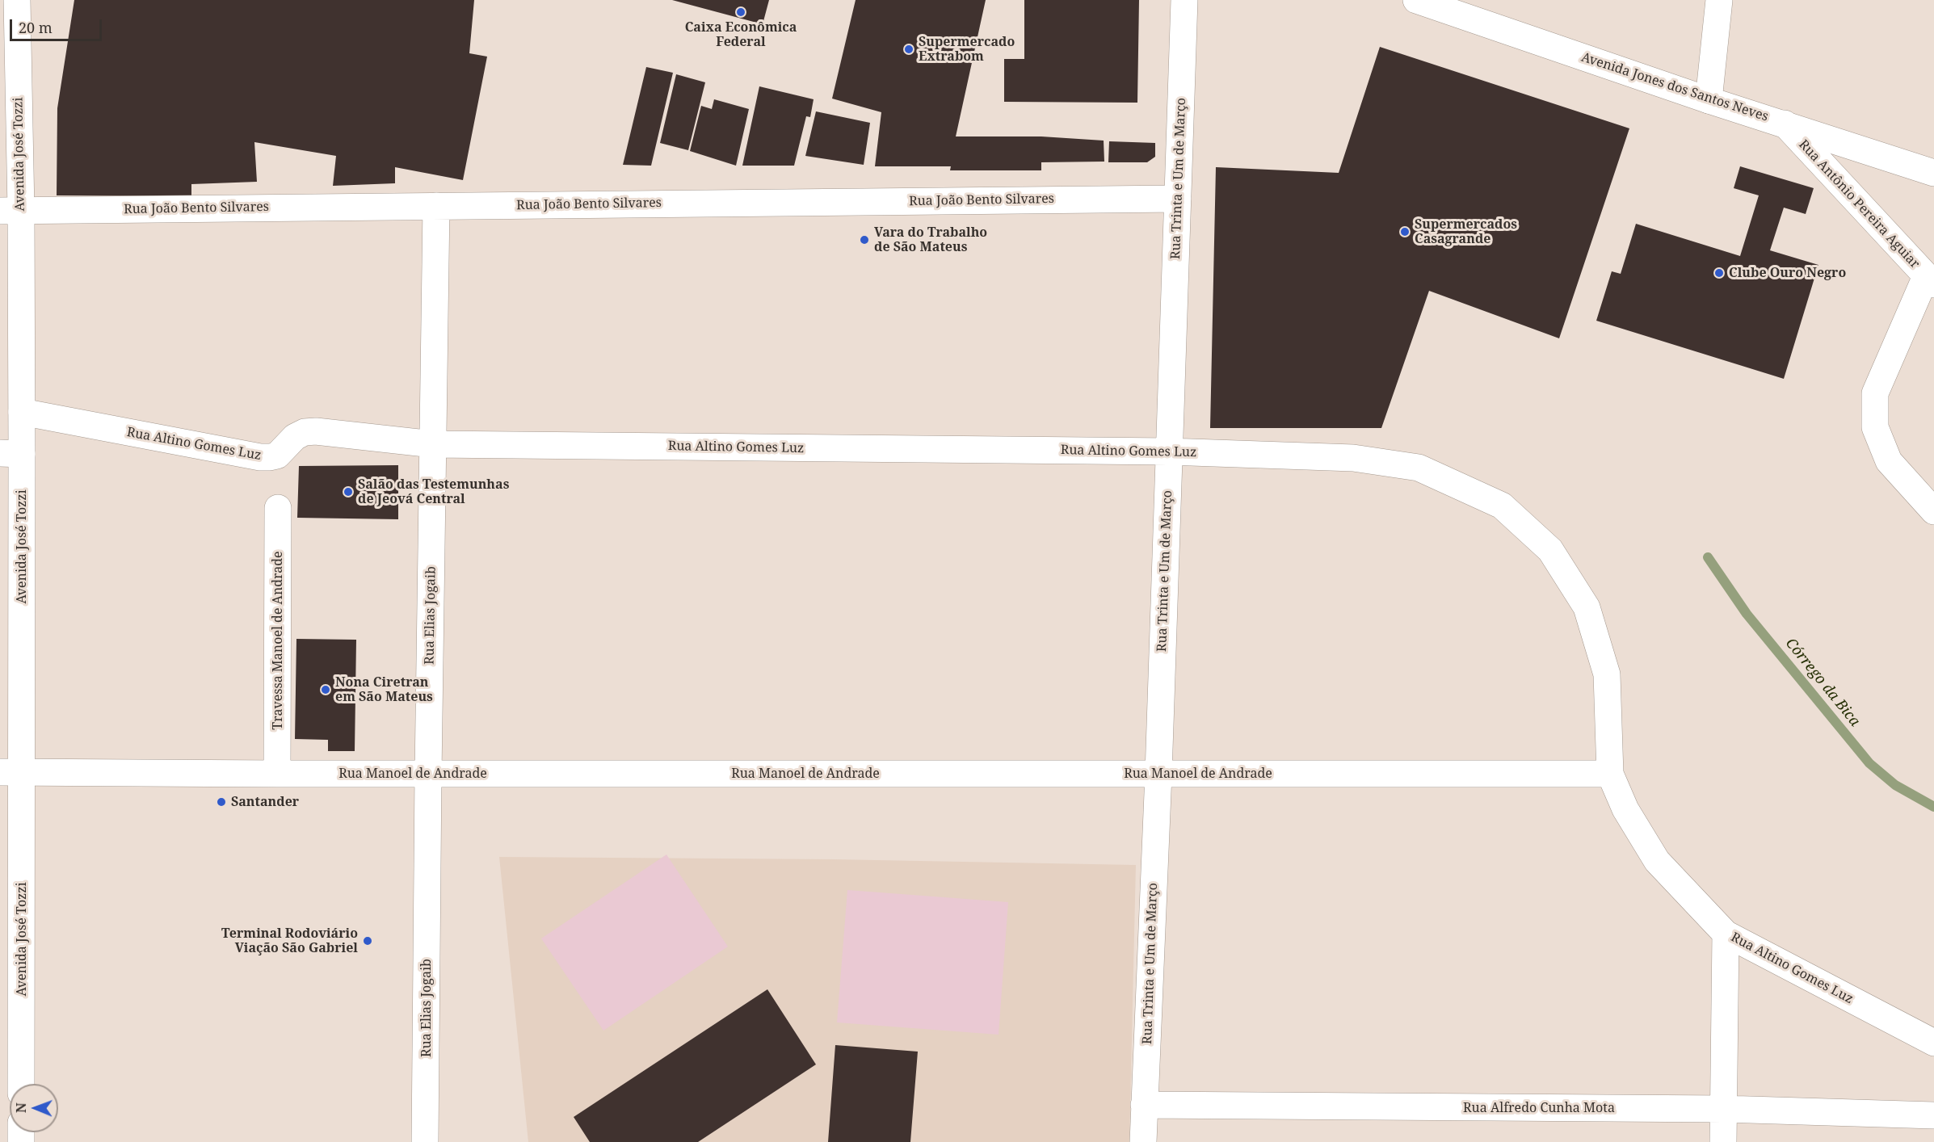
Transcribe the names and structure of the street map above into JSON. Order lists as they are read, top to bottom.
{
  "streets": {
    "street": [
      "Avenida Jones dos Santos Neves",
      "Avenida José Tozzi",
      "Rua Trinta e Um de Março",
      "Rua João Bento Silvares",
      "Rua Antônio Pereira Aguiar",
      "Rua Altino Gomes Luz",
      "Rua Elias Jogaib",
      "Travessa Manoel de Andrade",
      "Rua Manoel de Andrade",
      "Rua Alfredo Cunha Mota"
    ]
  },
  "crossings": [
    ["Avenida Jones dos Santos Neves", "Rua Antônio Pereira Aguiar"],
    ["Avenida José Tozzi", "Rua João Bento Silvares"],
    ["Avenida José Tozzi", "Rua Altino Gomes Luz"],
    ["Avenida José Tozzi", "Rua Manoel de Andrade"],
    ["Rua Trinta e Um de Março", "Rua João Bento Silvares"],
    ["Rua Trinta e Um de Março", "Rua Altino Gomes Luz"],
    ["Rua Trinta e Um de Março", "Rua Manoel de Andrade"],
    ["Rua Trinta e Um de Março", "Rua Alfredo Cunha Mota"],
    ["Rua João Bento Silvares", "Rua Elias Jogaib"],
    ["Rua Altino Gomes Luz", "Rua Elias Jogaib"],
    ["Rua Altino Gomes Luz", "Rua Manoel de Andrade"],
    ["Rua Elias Jogaib", "Rua Manoel de Andrade"],
    ["Travessa Manoel de Andrade", "Rua Manoel de Andrade"]
  ],
  "water": ["Córrego da Bica"],
  "places": [
    "Caixa Econômica Federal",
    "Supermercado Extrabom",
    "Supermercados Casagrande",
    "Vara do Trabalho de São Mateus",
    "Clube Ouro Negro",
    "Salão das Testemunhas de Jeová Central",
    "Nona Ciretran em São Mateus",
    "Santander",
    "Terminal Rodoviário Viação São Gabriel"
  ],
  "scale_bar": "20 m",
  "north": "left"
}
